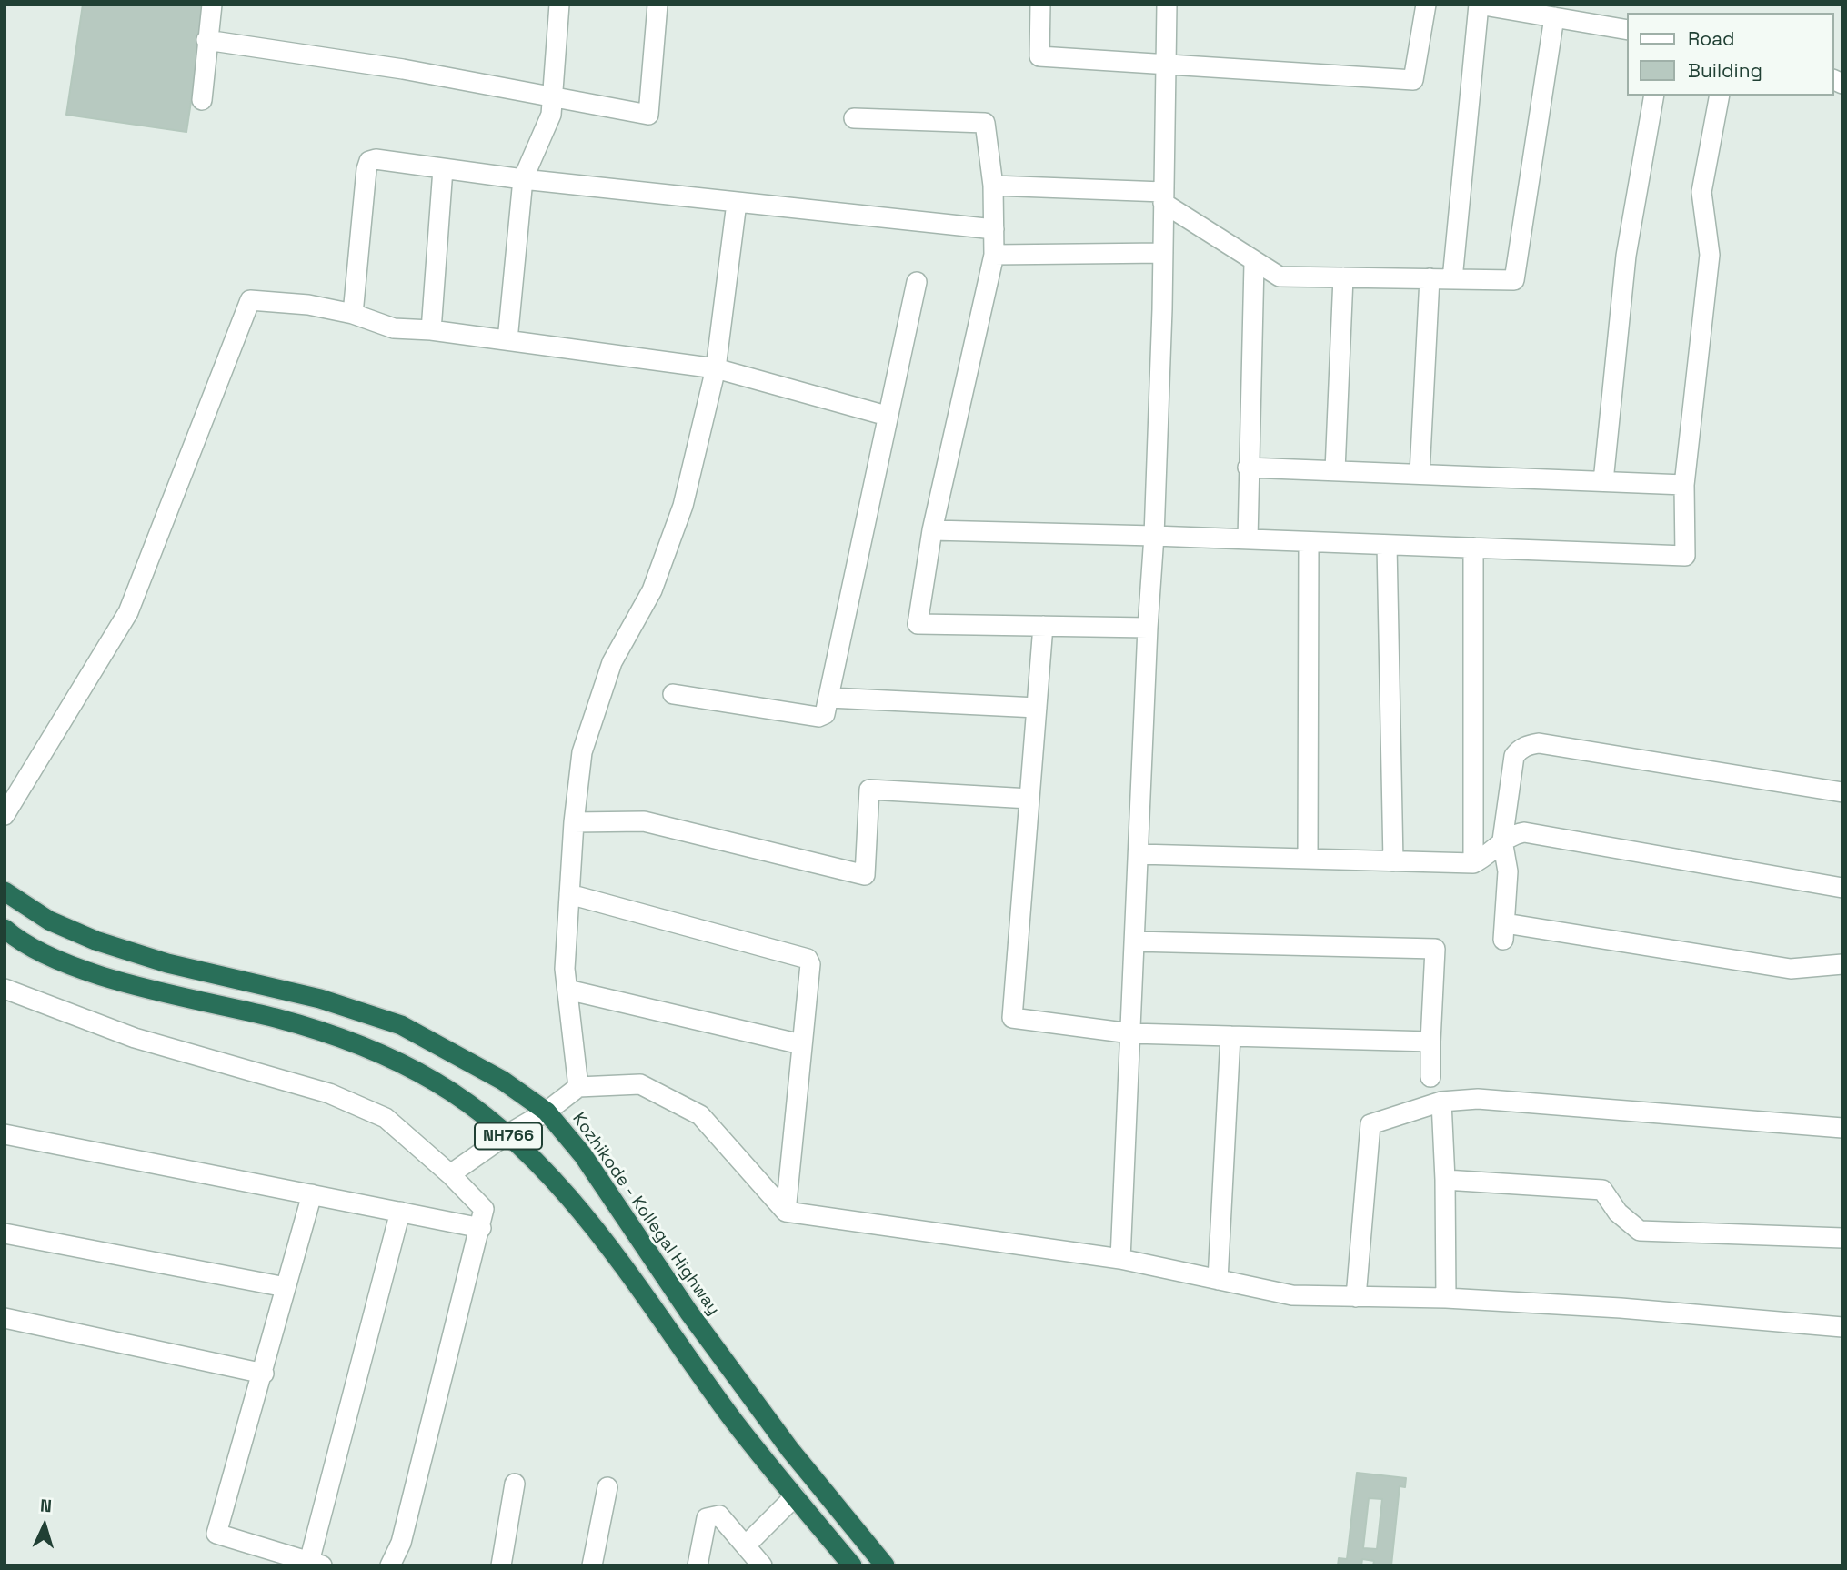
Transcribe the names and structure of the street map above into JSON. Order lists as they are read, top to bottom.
{
  "streets": {
    "highway": ["NH766", "Kozhikode - Kollegal Highway"]
  },
  "legend": ["Road", "Building"],
  "north": "top"
}
